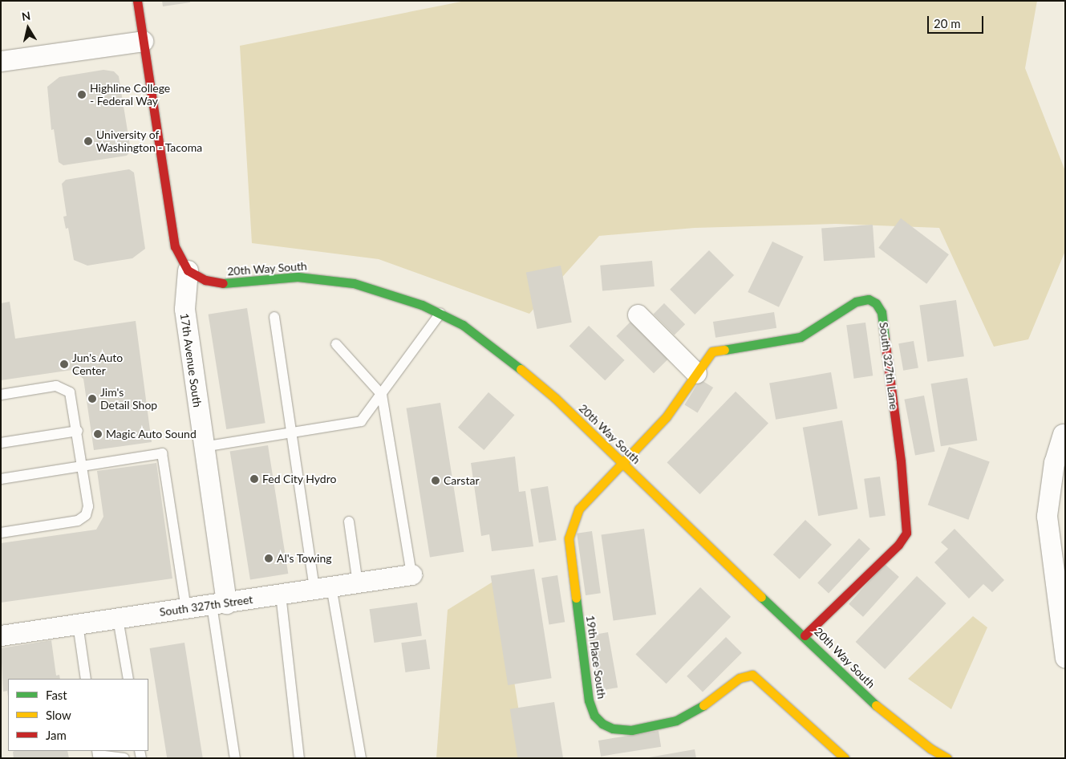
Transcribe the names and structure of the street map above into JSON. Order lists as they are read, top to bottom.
{
  "streets": {
    "street": [
      "20th Way South",
      "17th Avenue South",
      "South 327th Lane",
      "South 327th Street",
      "19th Place South"
    ]
  },
  "crossings": [
    ["20th Way South", "17th Avenue South"],
    ["20th Way South", "South 327th Lane"],
    ["20th Way South", "19th Place South"],
    ["17th Avenue South", "South 327th Street"],
    ["South 327th Lane", "19th Place South"]
  ],
  "places": [
    "Highline College - Federal Way",
    "University of Washington - Tacoma",
    "Jun's Auto Center",
    "Jim's Detail Shop",
    "Magic Auto Sound",
    "Fed City Hydro",
    "Carstar",
    "Al's Towing"
  ],
  "legend": ["Fast", "Slow", "Jam"],
  "scale_bar": "20 m",
  "north": "top"
}
